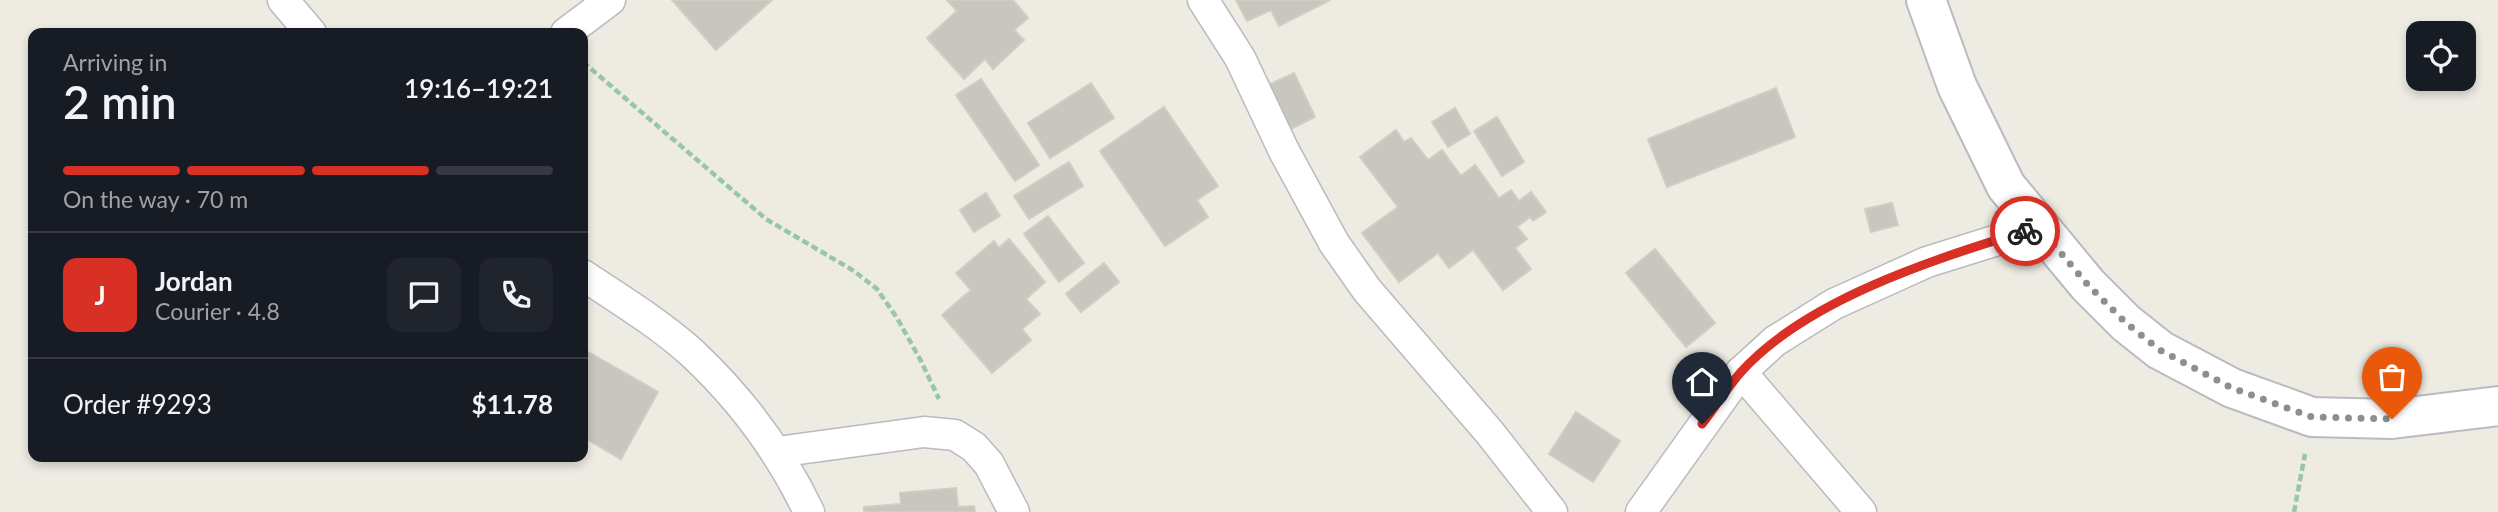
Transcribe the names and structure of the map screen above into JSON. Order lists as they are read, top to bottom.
{
  "page": {
    "heading": ["2 min", "Arriving in", "19:16–19:21"],
    "panel": [
      "Jordan",
      "Courier · 4.8",
      "Order #9293",
      "$11.78"
    ],
    "bar": "On the way · 70 m",
    "round": "J"
  }
}
